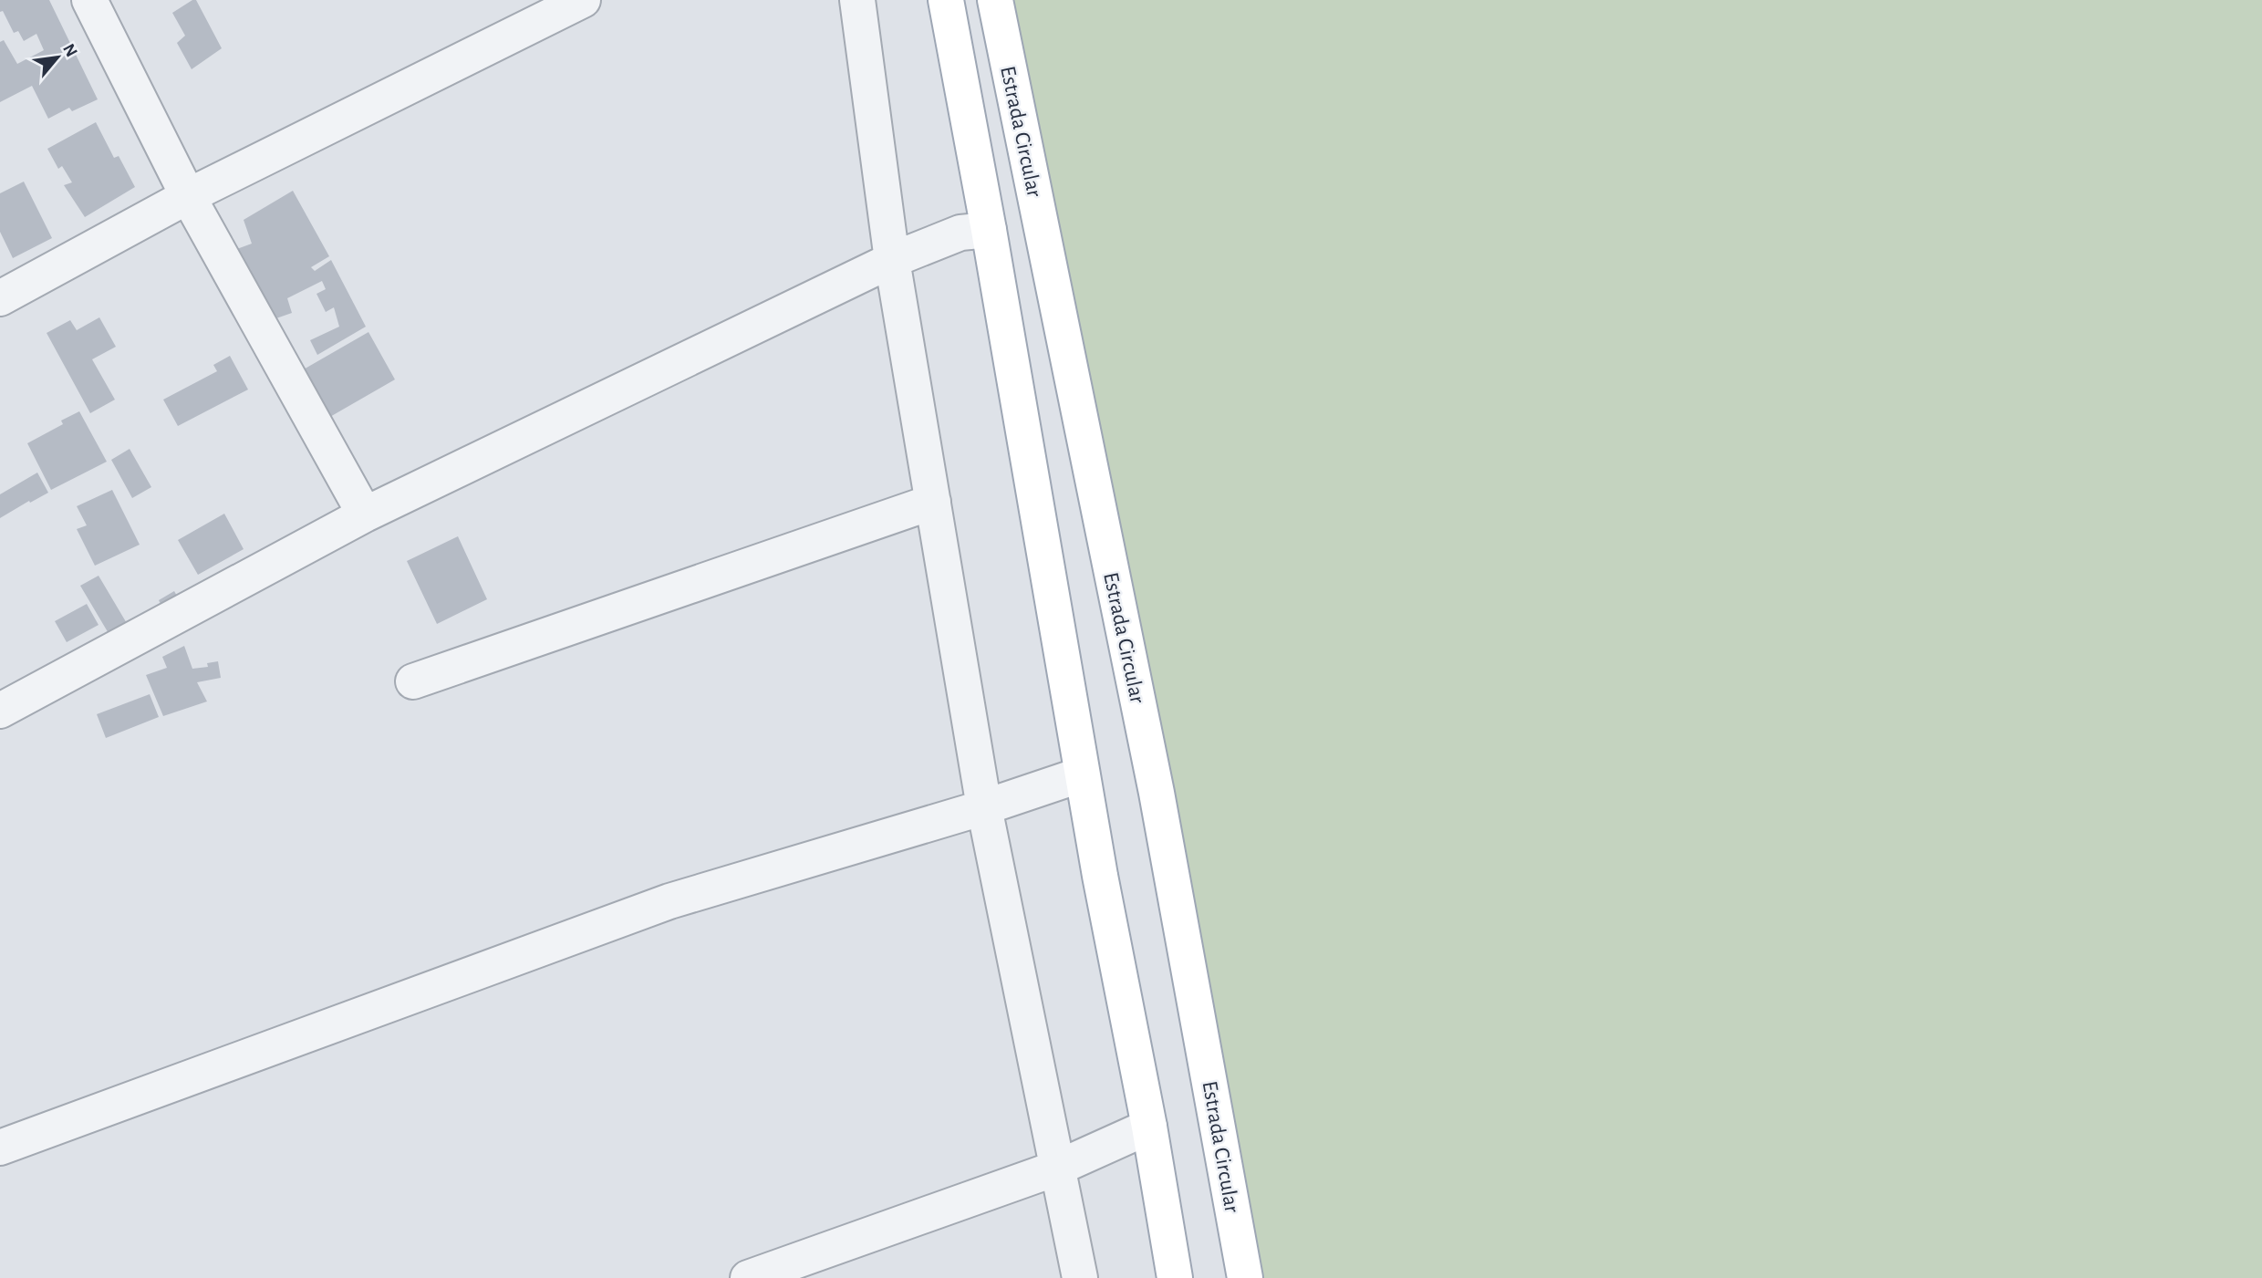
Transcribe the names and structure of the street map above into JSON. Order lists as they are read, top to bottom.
{
  "streets": {
    "main road": ["Estrada Circular"]
  },
  "north": "top right"
}
